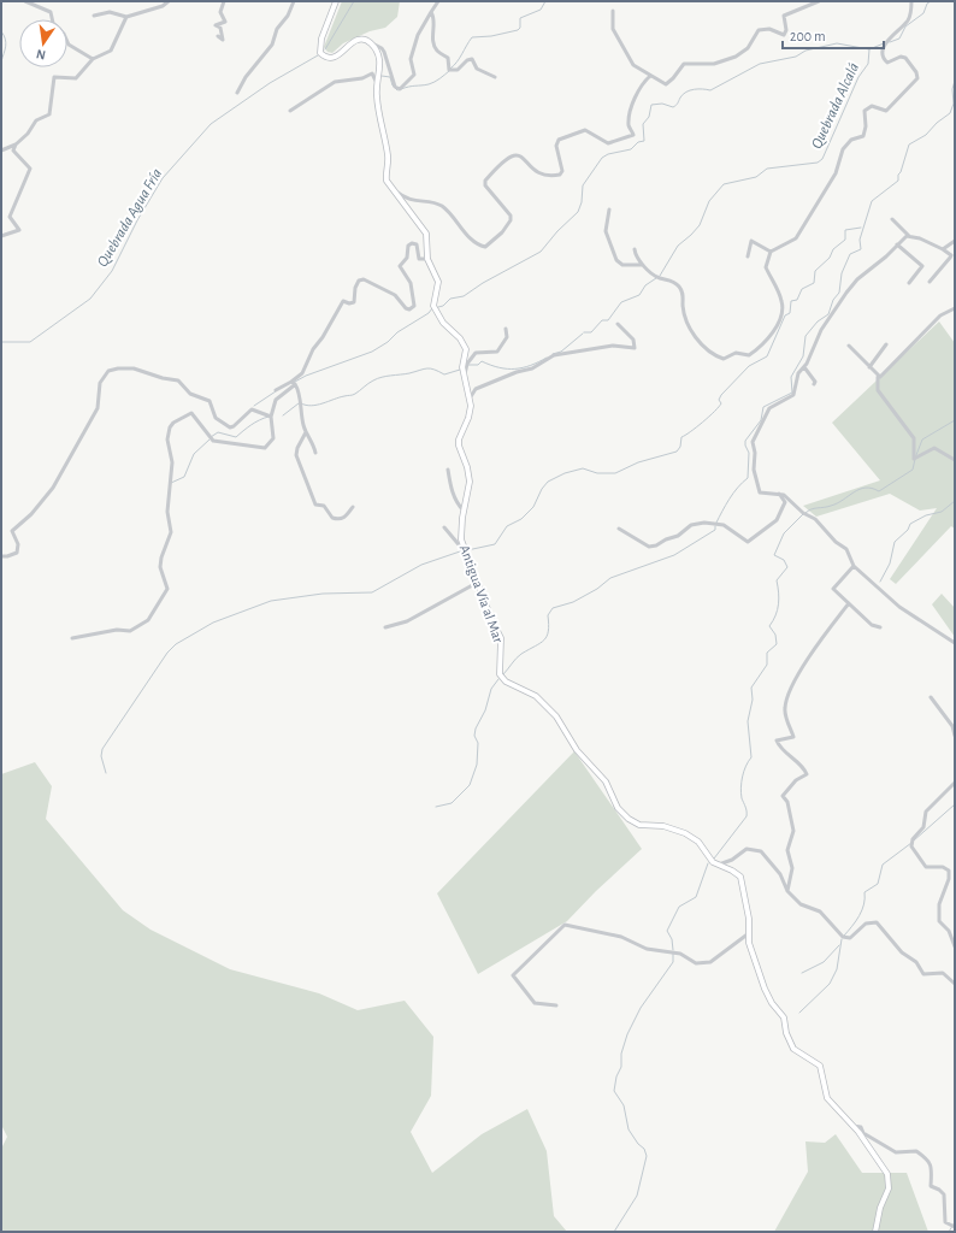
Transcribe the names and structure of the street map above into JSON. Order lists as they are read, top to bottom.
{
  "streets": {
    "main road": ["Antigua Vía al Mar"]
  },
  "water": ["Quebrada Alcalá", "Quebrada Agua Fría"],
  "scale_bar": "200 m",
  "north": "bottom"
}
